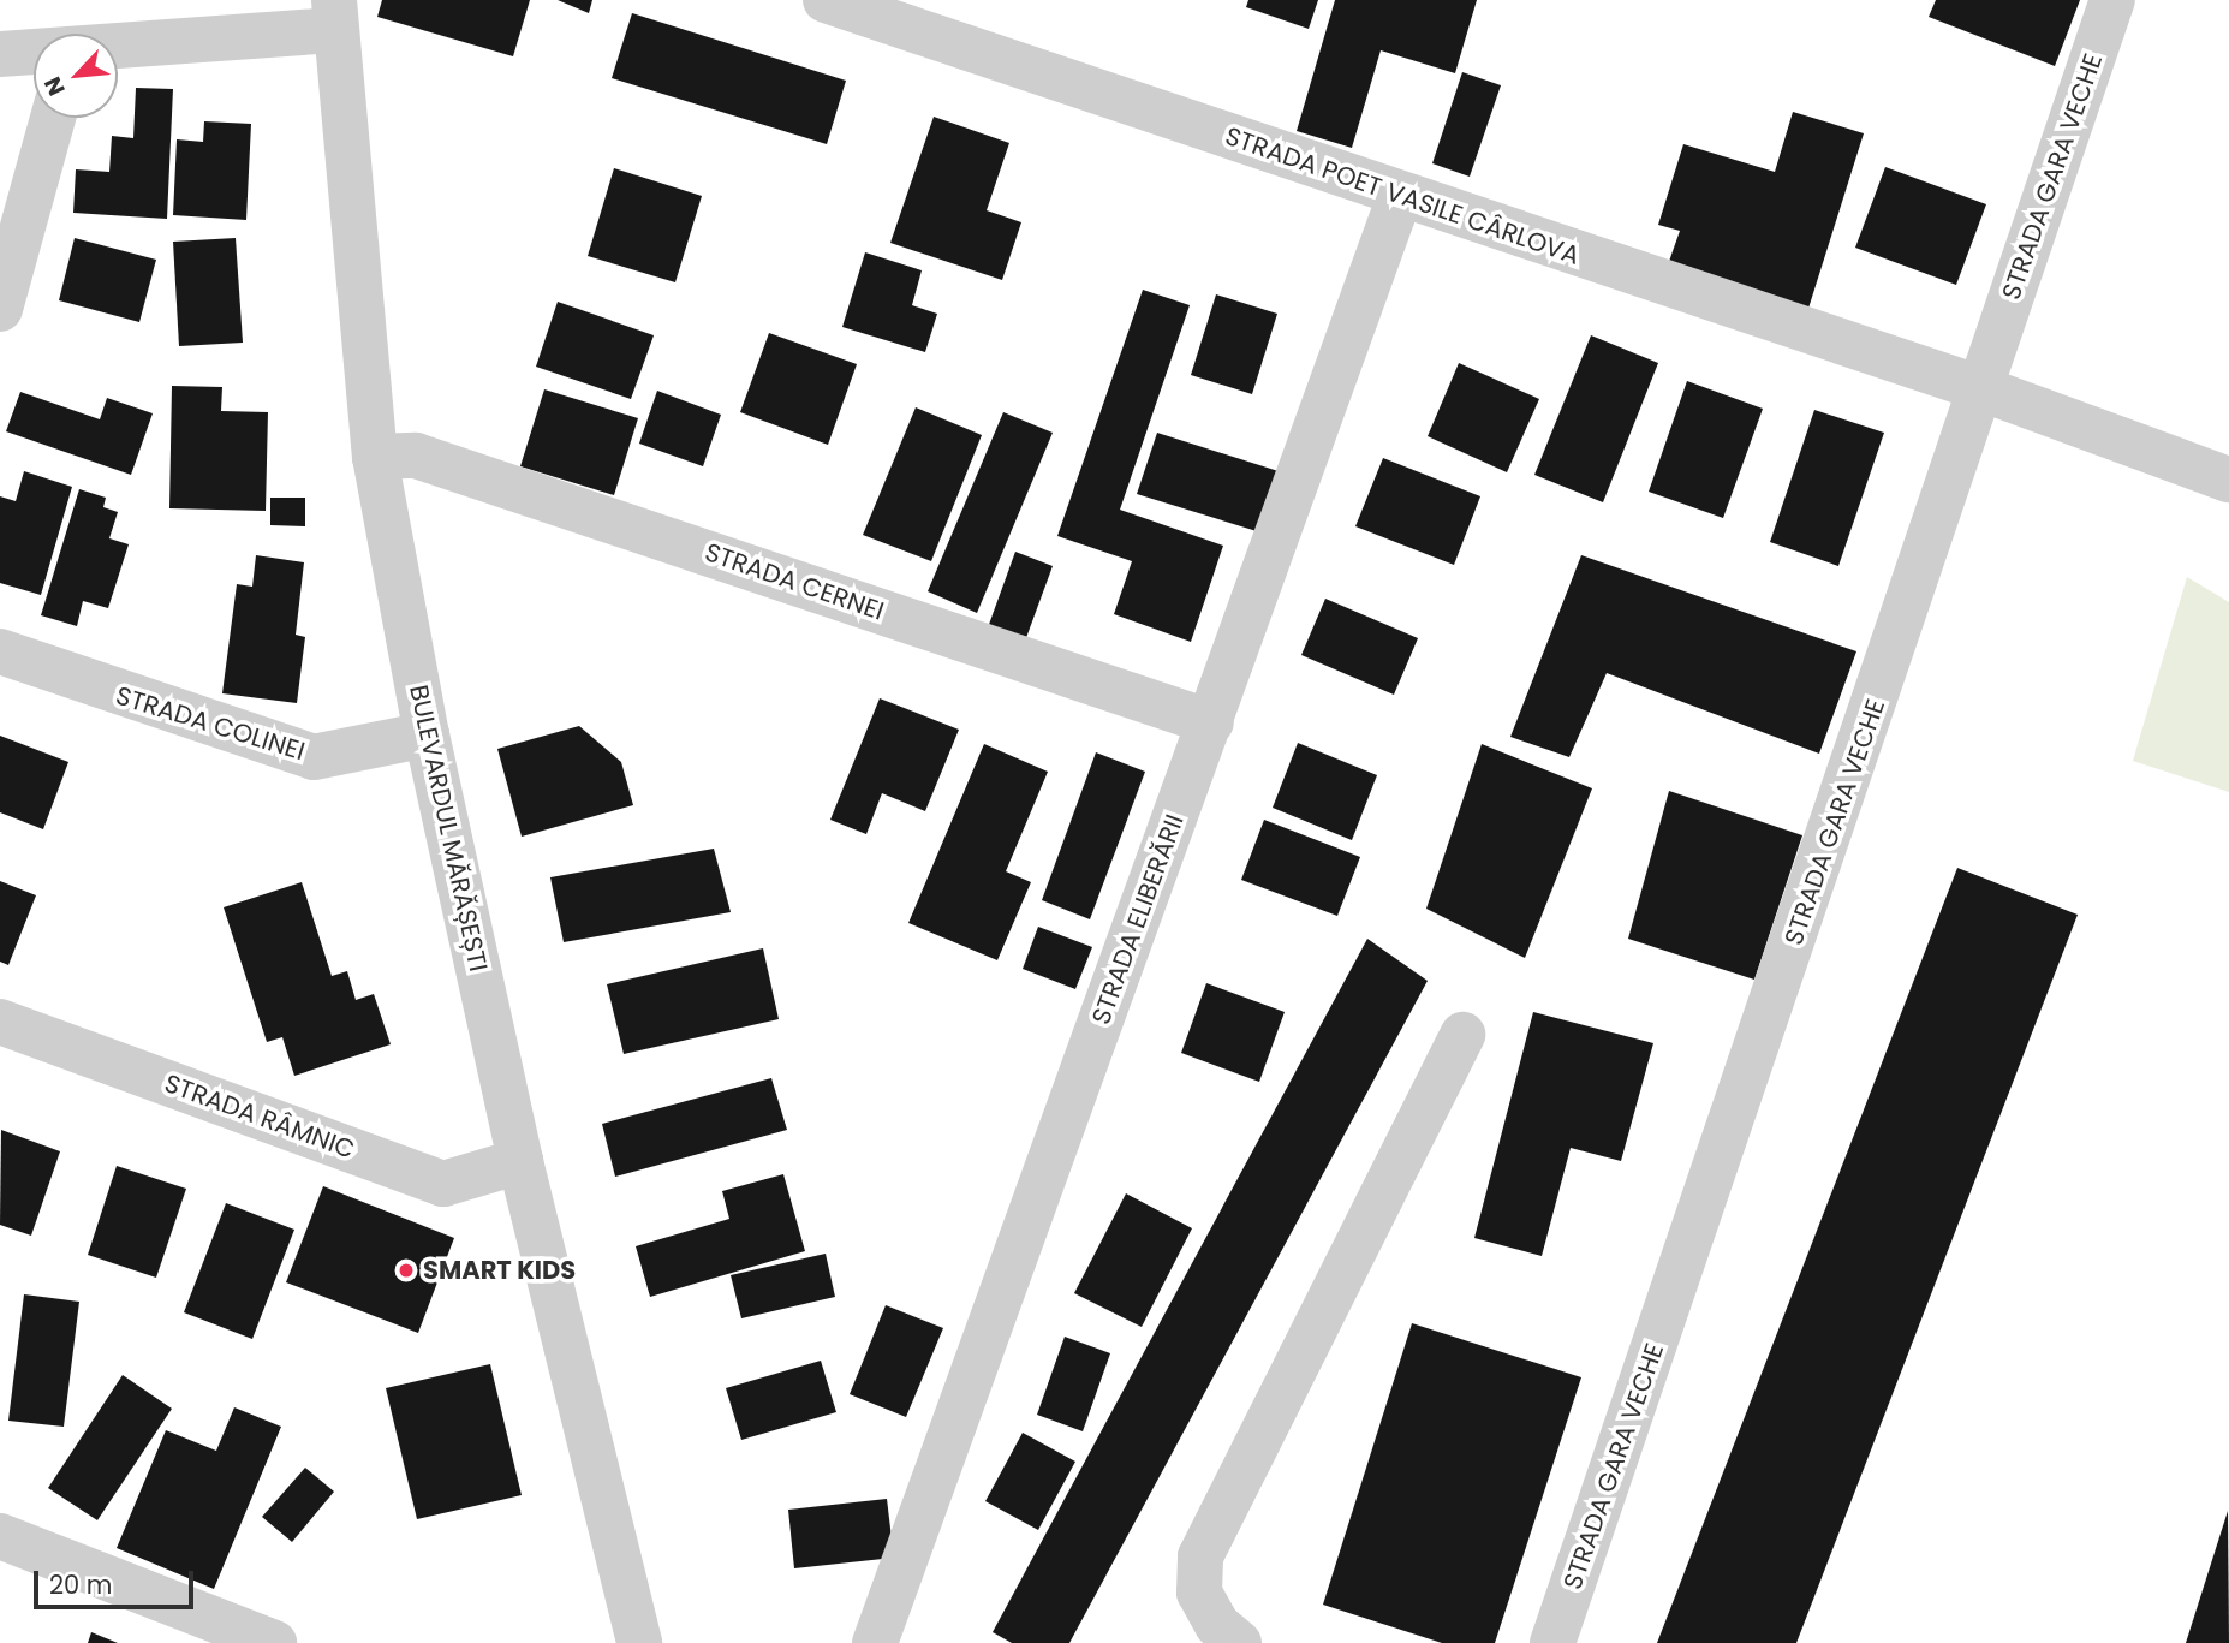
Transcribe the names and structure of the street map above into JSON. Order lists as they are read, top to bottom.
{
  "streets": {
    "street": [
      "STRADA GARA VECHE",
      "STRADA POET VASILE CÂRLOVA",
      "STRADA CERNEI",
      "STRADA COLINEI",
      "BULEVARDUL MĂRĂȘEȘTI",
      "STRADA ELIBERĂRII",
      "STRADA RÂMNIC"
    ]
  },
  "crossings": [
    ["STRADA GARA VECHE", "STRADA POET VASILE CÂRLOVA"],
    ["STRADA POET VASILE CÂRLOVA", "STRADA ELIBERĂRII"],
    ["STRADA CERNEI", "BULEVARDUL MĂRĂȘEȘTI"],
    ["STRADA CERNEI", "STRADA ELIBERĂRII"],
    ["STRADA COLINEI", "BULEVARDUL MĂRĂȘEȘTI"],
    ["BULEVARDUL MĂRĂȘEȘTI", "STRADA RÂMNIC"]
  ],
  "places": ["SMART KIDS"],
  "scale_bar": "20 m",
  "north": "bottom left"
}
